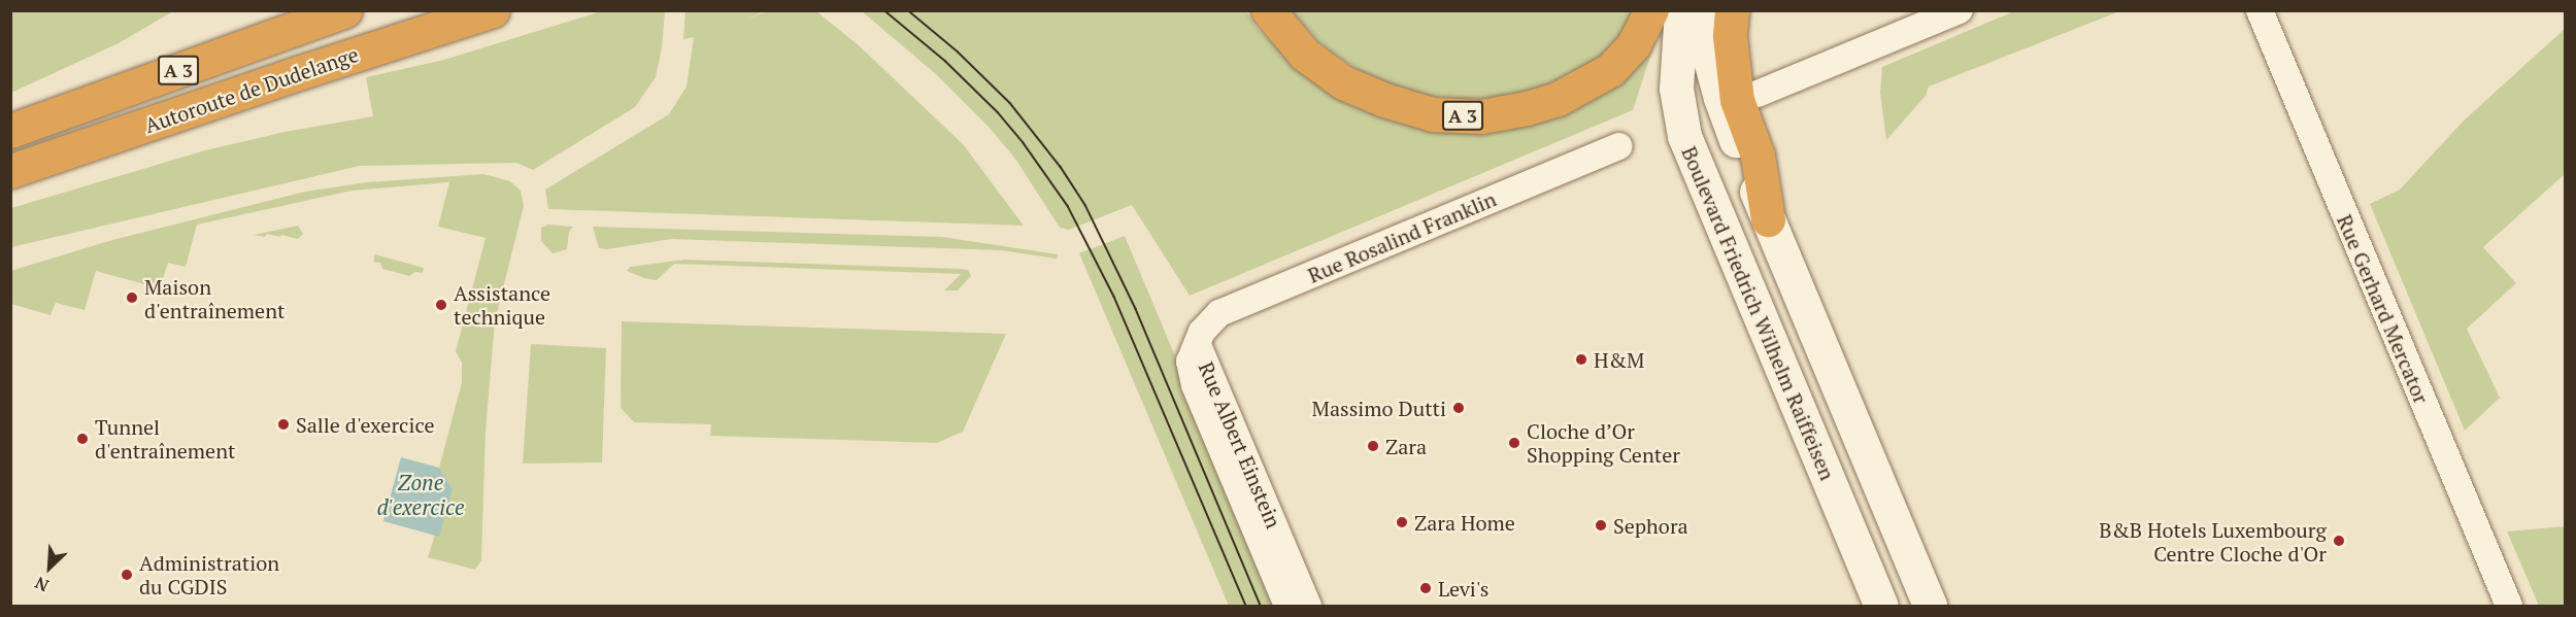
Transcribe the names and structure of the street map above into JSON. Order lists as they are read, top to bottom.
{
  "streets": {
    "highway": ["A 3", "Autoroute de Dudelange"],
    "main road": ["Boulevard Friedrich Wilhelm Raiffeisen"],
    "street": ["Rue Rosalind Franklin", "Rue Gerhard Mercator", "Rue Albert Einstein"]
  },
  "crossings": [
    ["Rue Rosalind Franklin", "Rue Albert Einstein"]
  ],
  "water": ["Zone d'exercice"],
  "places": [
    "Maison d'entraînement",
    "Assistance technique",
    "H&M",
    "Massimo Dutti",
    "Salle d'exercice",
    "Tunnel d'entraînement",
    "Cloche d’Or Shopping Center",
    "Zara",
    "Zara Home",
    "Sephora",
    "B&B Hotels Luxembourg Centre Cloche d'Or",
    "Administration du CGDIS",
    "Levi's"
  ],
  "north": "bottom left"
}
